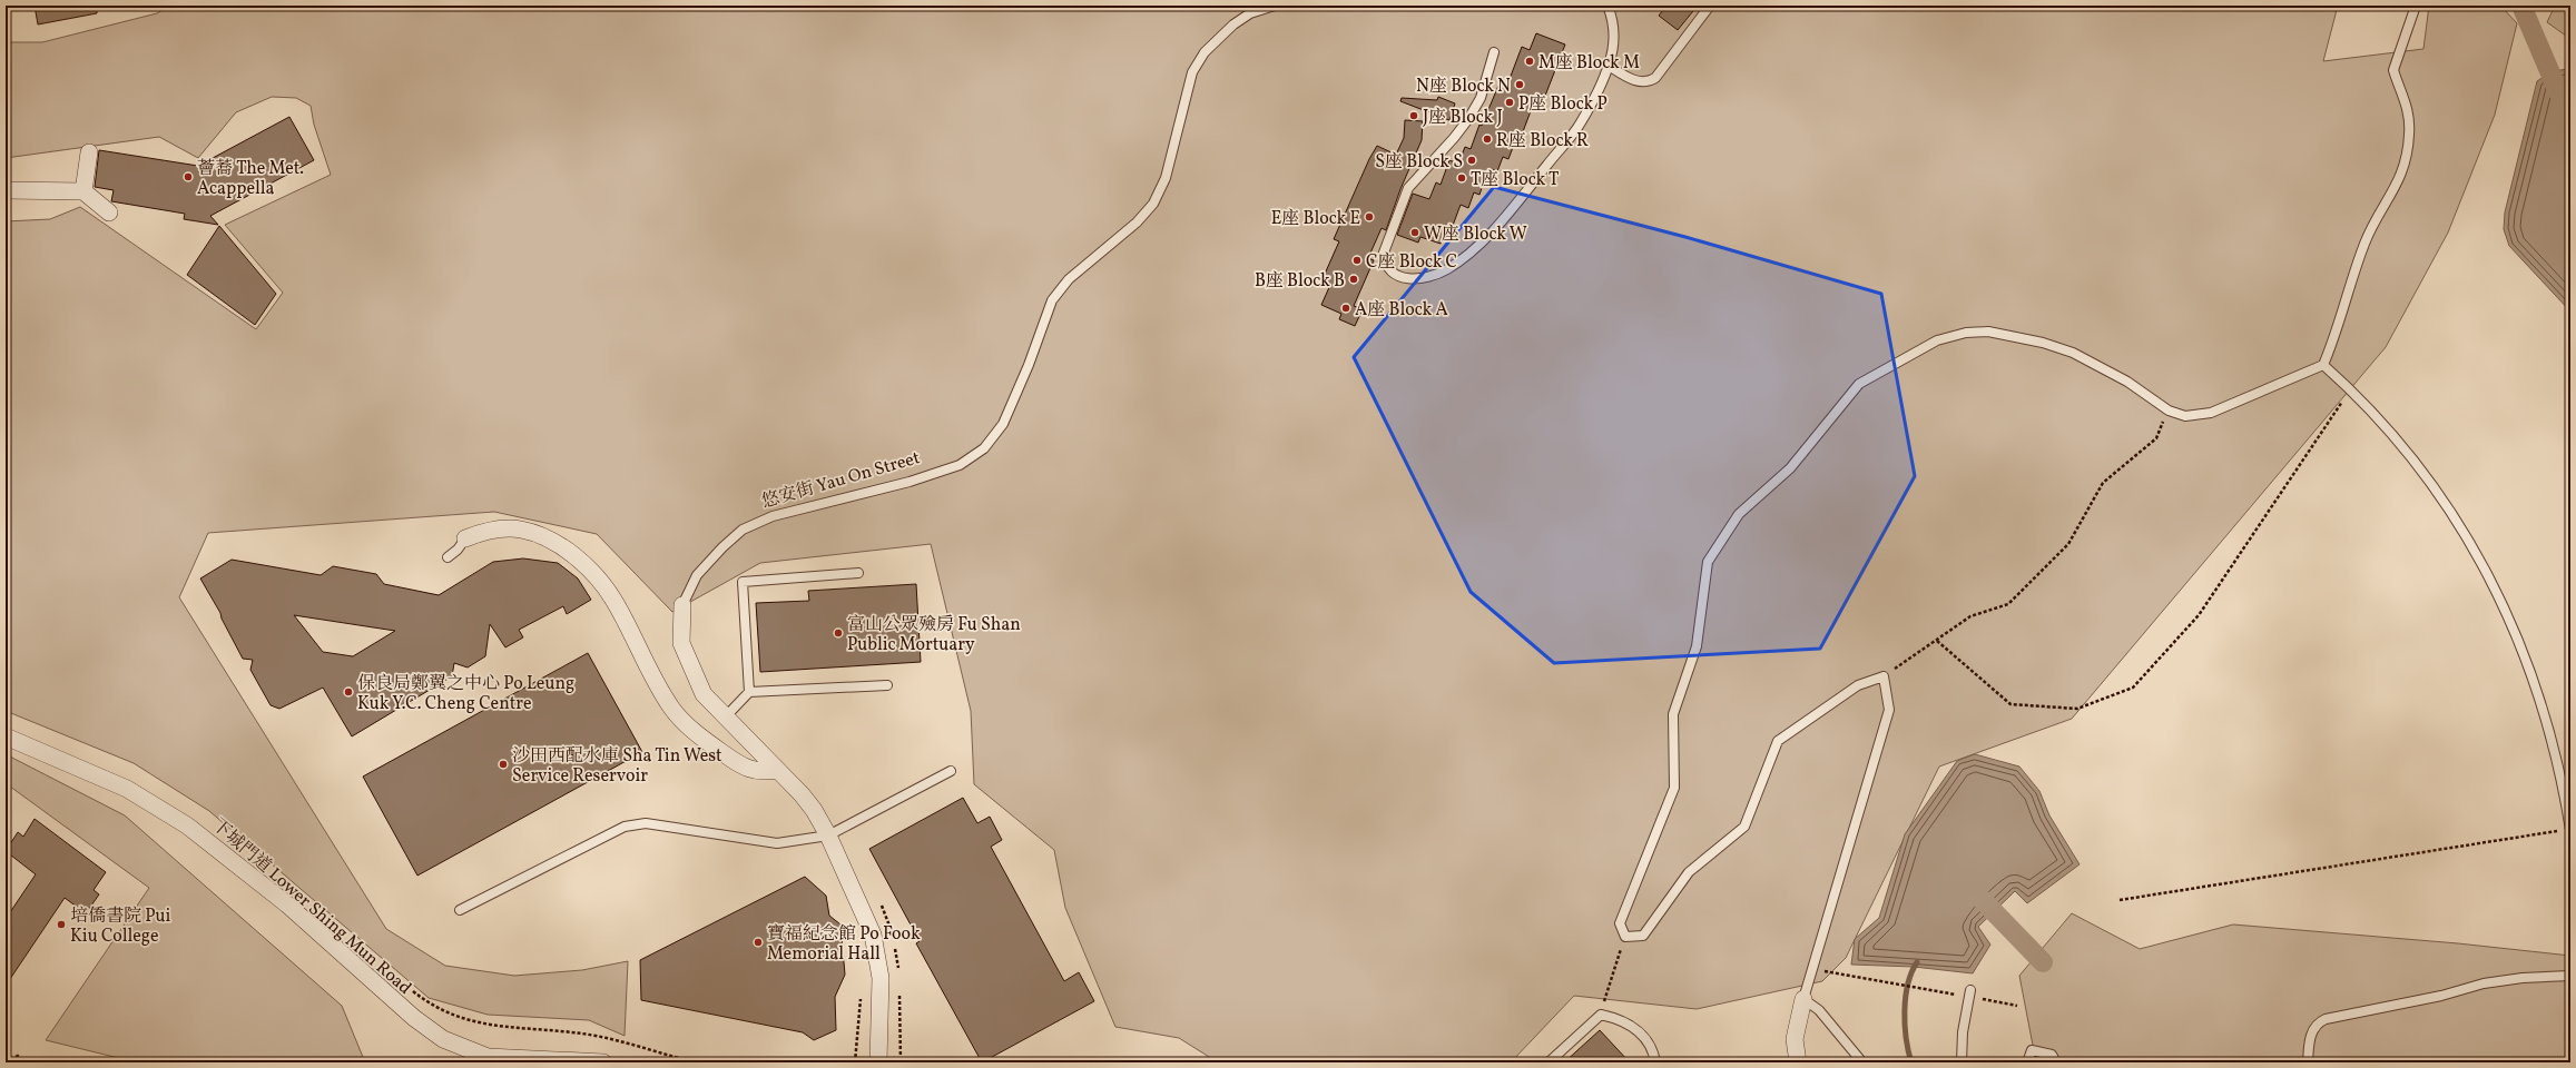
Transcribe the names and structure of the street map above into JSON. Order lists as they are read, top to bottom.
{
  "streets": {
    "street": ["悠安街 Yau On Street", "下城門道 Lower Shing Mun Road"]
  },
  "places": [
    "M座 Block M",
    "N座 Block N",
    "P座 Block P",
    "J座 Block J",
    "R座 Block R",
    "S座 Block S",
    "薈蕎 The Met. Acappella",
    "T座 Block T",
    "E座 Block E",
    "W座 Block W",
    "C座 Block C",
    "B座 Block B",
    "A座 Block A",
    "富山公眾殮房 Fu Shan Public Mortuary",
    "保良局鄭翼之中心 Po Leung Kuk Y.C. Cheng Centre",
    "沙田西配水庫 Sha Tin West Service Reservoir",
    "培僑書院 Pui Kiu College",
    "寶福紀念館 Po Fook Memorial Hall"
  ]
}
